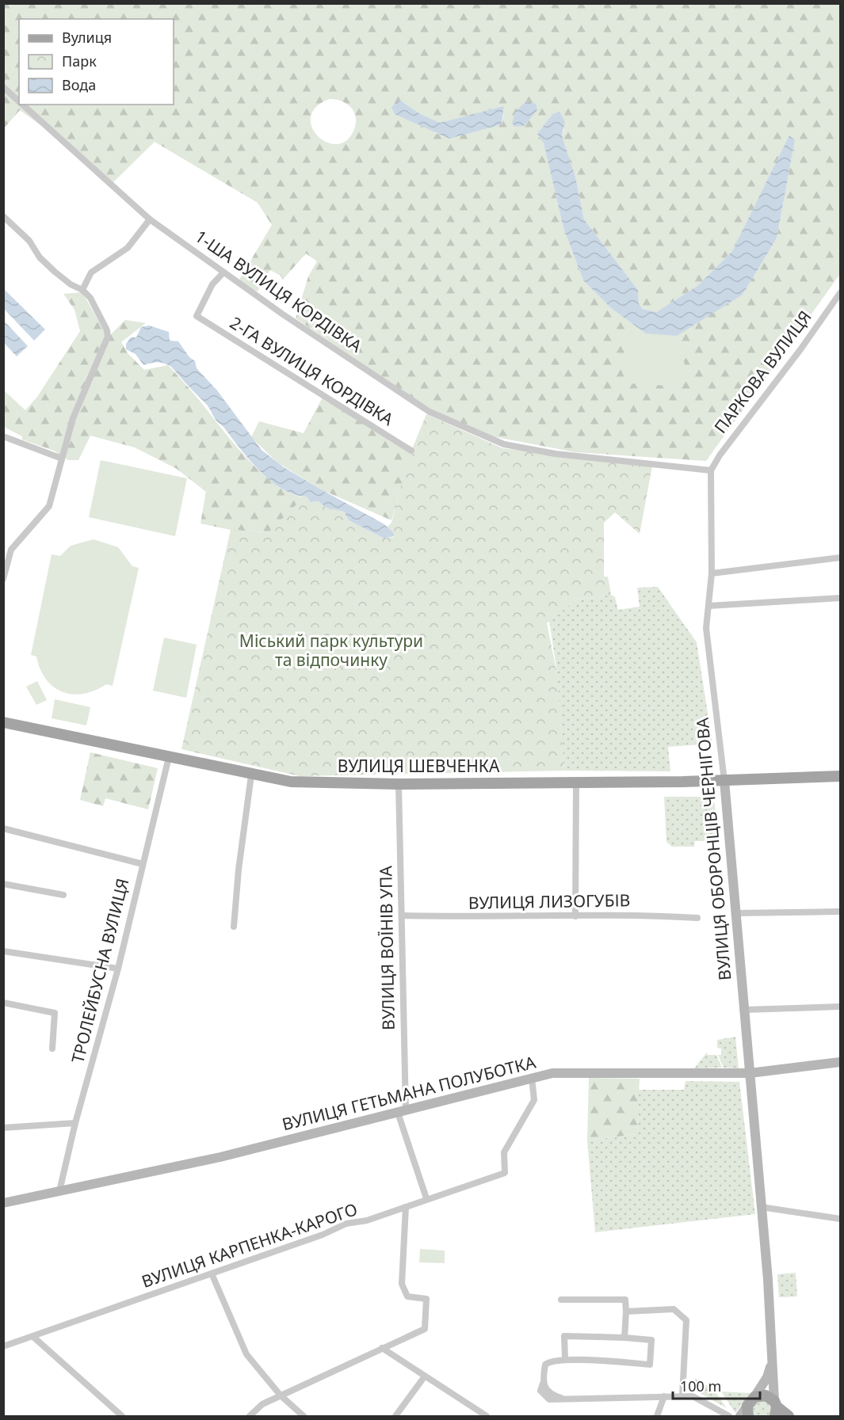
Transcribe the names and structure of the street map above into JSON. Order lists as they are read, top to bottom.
{
  "streets": {
    "main road": ["ВУЛИЦЯ ШЕВЧЕНКА"],
    "street": [
      "1-ША ВУЛИЦЯ КОРДІВКА",
      "2-ГА ВУЛИЦЯ КОРДІВКА",
      "ПАРКОВА ВУЛИЦЯ",
      "ВУЛИЦЯ ОБОРОНЦІВ ЧЕРНІГОВА",
      "ВУЛИЦЯ ЛИЗОГУБІВ",
      "ВУЛИЦЯ ВОЇНІВ УПА",
      "ТРОЛЕЙБУСНА ВУЛИЦЯ",
      "ВУЛИЦЯ ГЕТЬМАНА ПОЛУБОТКА",
      "ВУЛИЦЯ КАРПЕНКА-КАРОГО"
    ]
  },
  "crossings": [
    ["1-ША ВУЛИЦЯ КОРДІВКА", "2-ГА ВУЛИЦЯ КОРДІВКА"],
    ["1-ША ВУЛИЦЯ КОРДІВКА", "ПАРКОВА ВУЛИЦЯ"],
    ["1-ША ВУЛИЦЯ КОРДІВКА", "ВУЛИЦЯ ОБОРОНЦІВ ЧЕРНІГОВА"],
    ["ПАРКОВА ВУЛИЦЯ", "ВУЛИЦЯ ОБОРОНЦІВ ЧЕРНІГОВА"],
    ["ВУЛИЦЯ ШЕВЧЕНКА", "ВУЛИЦЯ ОБОРОНЦІВ ЧЕРНІГОВА"],
    ["ВУЛИЦЯ ШЕВЧЕНКА", "ВУЛИЦЯ ВОЇНІВ УПА"],
    ["ВУЛИЦЯ ШЕВЧЕНКА", "ТРОЛЕЙБУСНА ВУЛИЦЯ"],
    ["ВУЛИЦЯ ОБОРОНЦІВ ЧЕРНІГОВА", "ВУЛИЦЯ ГЕТЬМАНА ПОЛУБОТКА"],
    ["ВУЛИЦЯ ЛИЗОГУБІВ", "ВУЛИЦЯ ВОЇНІВ УПА"],
    ["ВУЛИЦЯ ВОЇНІВ УПА", "ВУЛИЦЯ ГЕТЬМАНА ПОЛУБОТКА"],
    ["ВУЛИЦЯ ВОЇНІВ УПА", "ВУЛИЦЯ КАРПЕНКА-КАРОГО"],
    ["ТРОЛЕЙБУСНА ВУЛИЦЯ", "ВУЛИЦЯ ГЕТЬМАНА ПОЛУБОТКА"],
    ["ВУЛИЦЯ ГЕТЬМАНА ПОЛУБОТКА", "ВУЛИЦЯ КАРПЕНКА-КАРОГО"]
  ],
  "parks": ["Міський парк культури та відпочинку"],
  "legend": ["Вулиця", "Парк", "Вода"],
  "scale_bar": "100 m"
}
